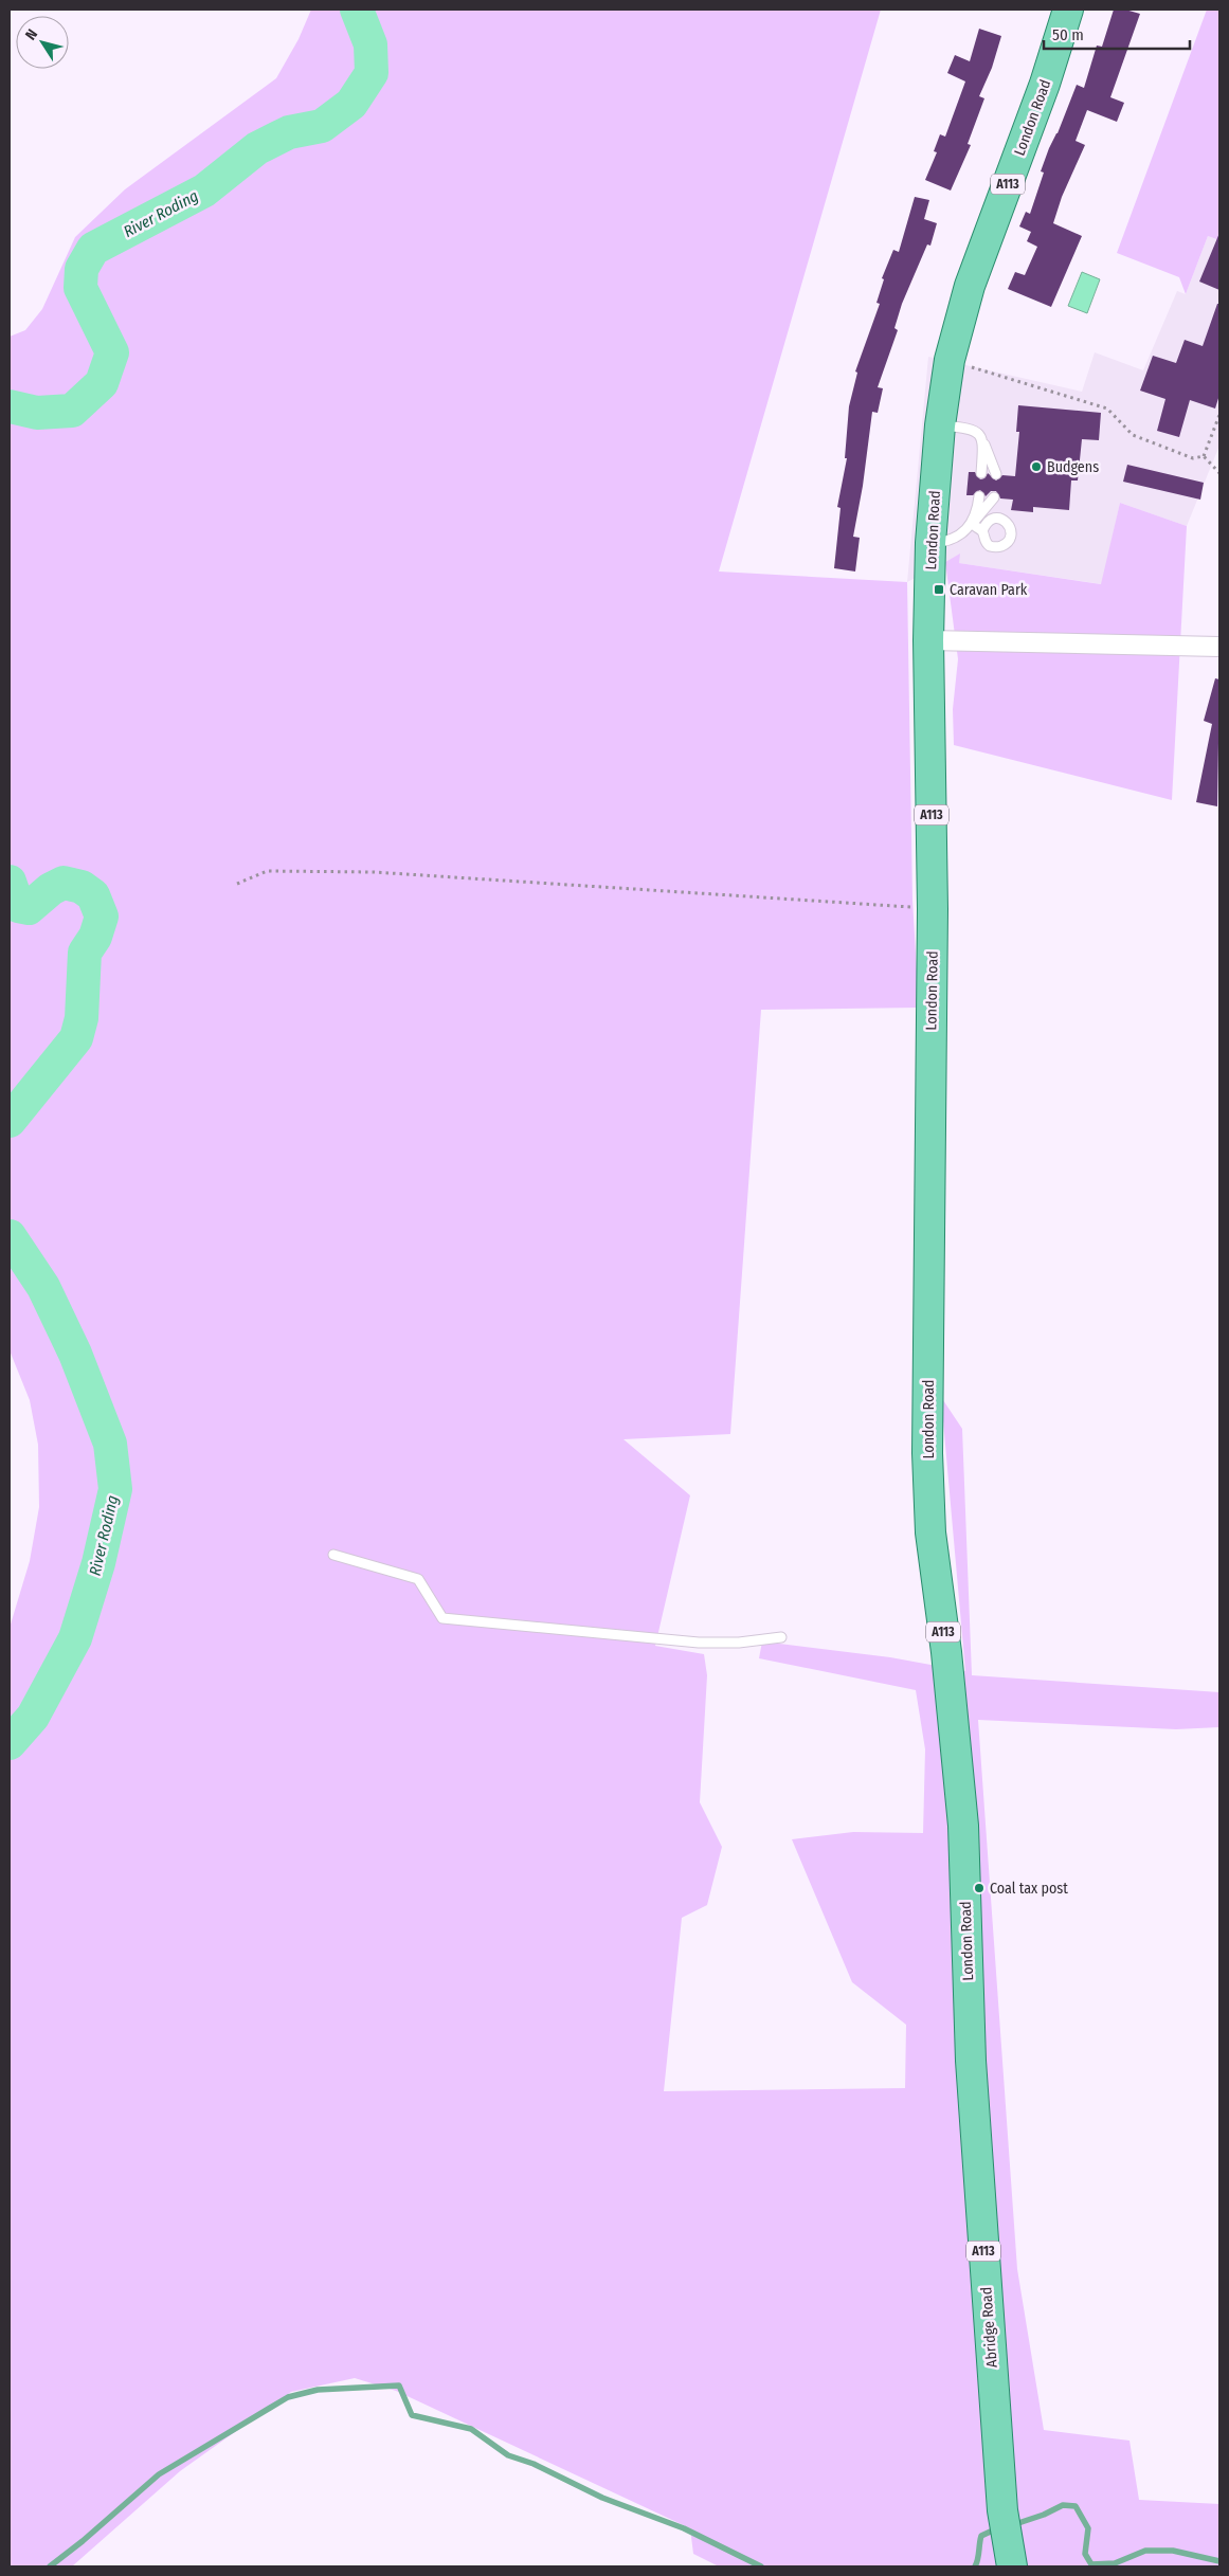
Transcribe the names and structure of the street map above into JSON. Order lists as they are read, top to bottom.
{
  "streets": {
    "main road": ["London Road", "A113", "Abridge Road"]
  },
  "crossings": [
    ["London Road", "Abridge Road"]
  ],
  "water": ["River Roding"],
  "places": {
    "other": ["Budgens", "Coal tax post"],
    "transit": ["Caravan Park"]
  },
  "scale_bar": "50 m",
  "north": "top left"
}
